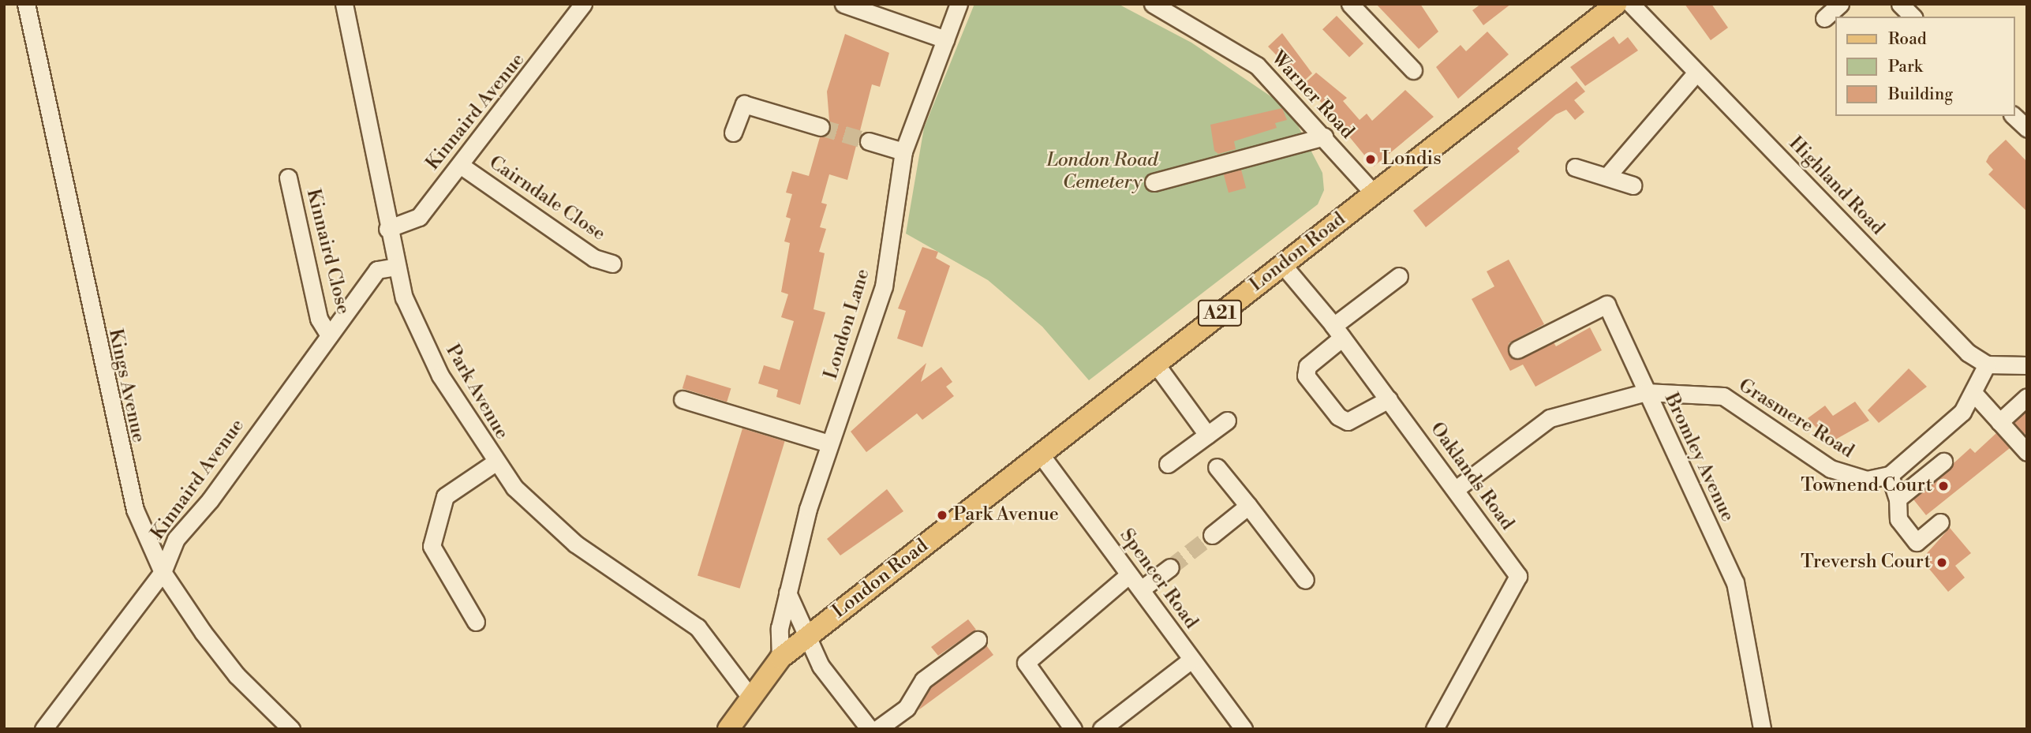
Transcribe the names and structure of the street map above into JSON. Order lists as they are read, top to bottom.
{
  "streets": {
    "main road": ["London Road", "A21"],
    "street": [
      "Warner Road",
      "Kinnaird Avenue",
      "Highland Road",
      "Cairndale Close",
      "Kinnaird Close",
      "London Lane",
      "Kings Avenue",
      "Park Avenue",
      "Grasmere Road",
      "Bromley Avenue",
      "Oaklands Road",
      "Spencer Road"
    ]
  },
  "crossings": [
    ["Warner Road", "London Road"],
    ["Kinnaird Avenue", "Cairndale Close"],
    ["Kinnaird Avenue", "Kinnaird Close"],
    ["Kinnaird Avenue", "Kings Avenue"],
    ["Kinnaird Avenue", "Park Avenue"],
    ["Highland Road", "London Road"],
    ["London Road", "A21"],
    ["London Road", "Oaklands Road"],
    ["London Road", "Spencer Road"],
    ["A21", "London Lane"],
    ["A21", "Park Avenue"],
    ["Grasmere Road", "Bromley Avenue"],
    ["Grasmere Road", "Oaklands Road"]
  ],
  "parks": ["London Road Cemetery"],
  "places": [
    "Londis",
    "Townend Court",
    "Park Avenue",
    "Treversh Court"
  ],
  "legend": ["Road", "Park", "Building"]
}
